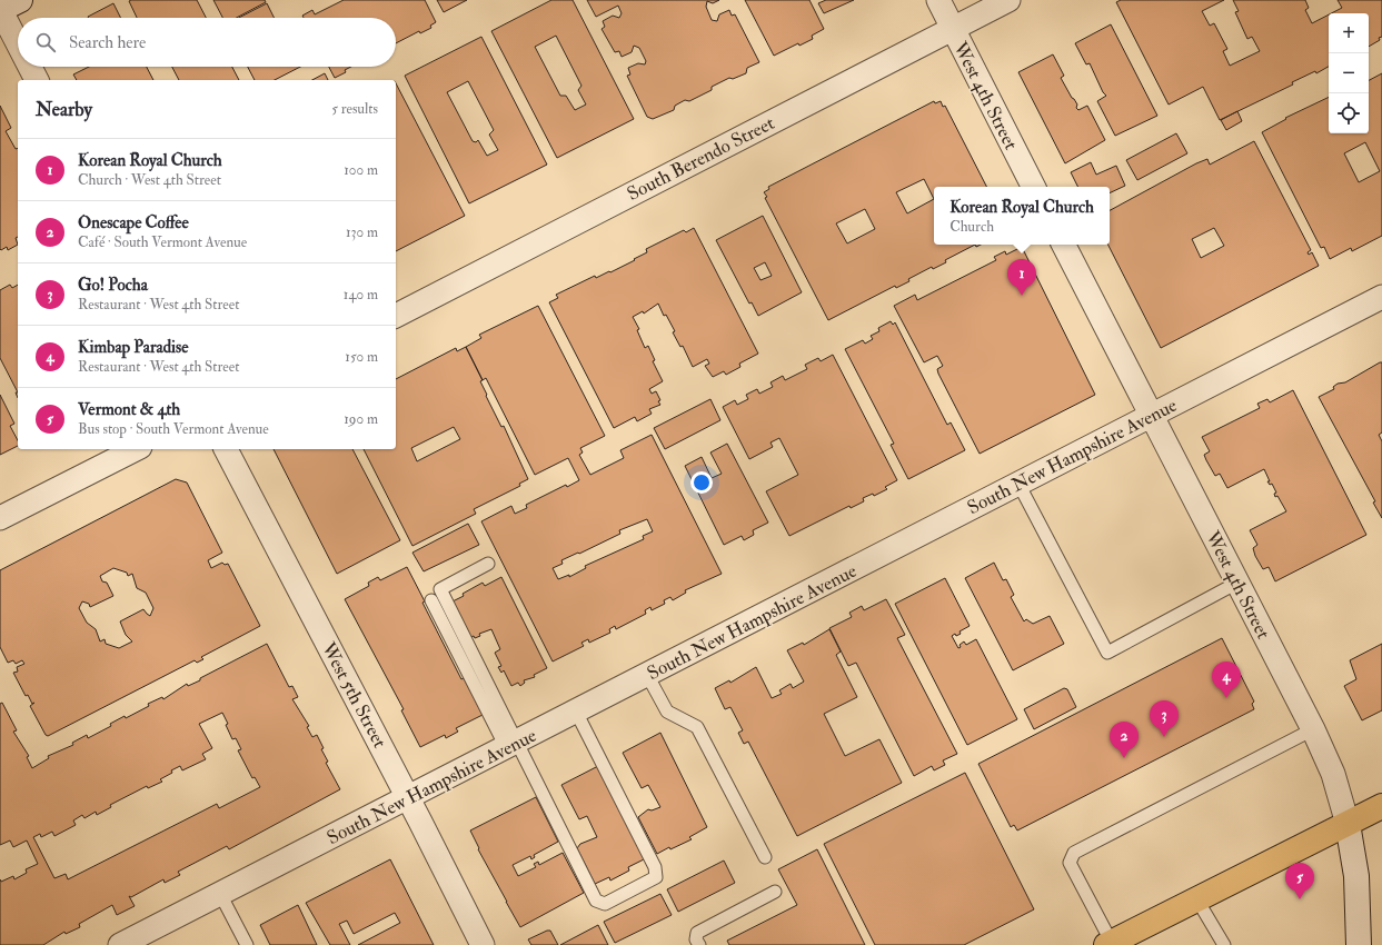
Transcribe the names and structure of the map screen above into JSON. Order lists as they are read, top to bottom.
{
  "streets": {
    "street": [
      "West 4th Street",
      "South Berendo Street",
      "South New Hampshire Avenue",
      "West 5th Street"
    ]
  },
  "crossings": [
    ["West 4th Street", "South Berendo Street"],
    ["West 4th Street", "South New Hampshire Avenue"],
    ["South New Hampshire Avenue", "West 5th Street"]
  ],
  "page": {
    "map_buttons": ["+", "−"],
    "search": "Search here",
    "heading": ["Nearby", "5 results"],
    "list": [
      {
        "mark": "1",
        "name": "Korean Royal Church",
        "note": "Church · West 4th Street",
        "value": "100 m"
      },
      {
        "mark": "2",
        "name": "Onescape Coffee",
        "note": "Café · South Vermont Avenue",
        "value": "130 m"
      },
      {
        "mark": "3",
        "name": "Go! Pocha",
        "note": "Restaurant · West 4th Street",
        "value": "140 m"
      },
      {
        "mark": "4",
        "name": "Kimbap Paradise",
        "note": "Restaurant · West 4th Street",
        "value": "150 m"
      },
      {
        "mark": "5",
        "name": "Vermont & 4th",
        "note": "Bus stop · South Vermont Avenue",
        "value": "190 m"
      }
    ],
    "popup": ["Korean Royal Church", "Church"],
    "pins": [
      "1",
      "4",
      "3",
      "2",
      "5"
    ]
  }
}
